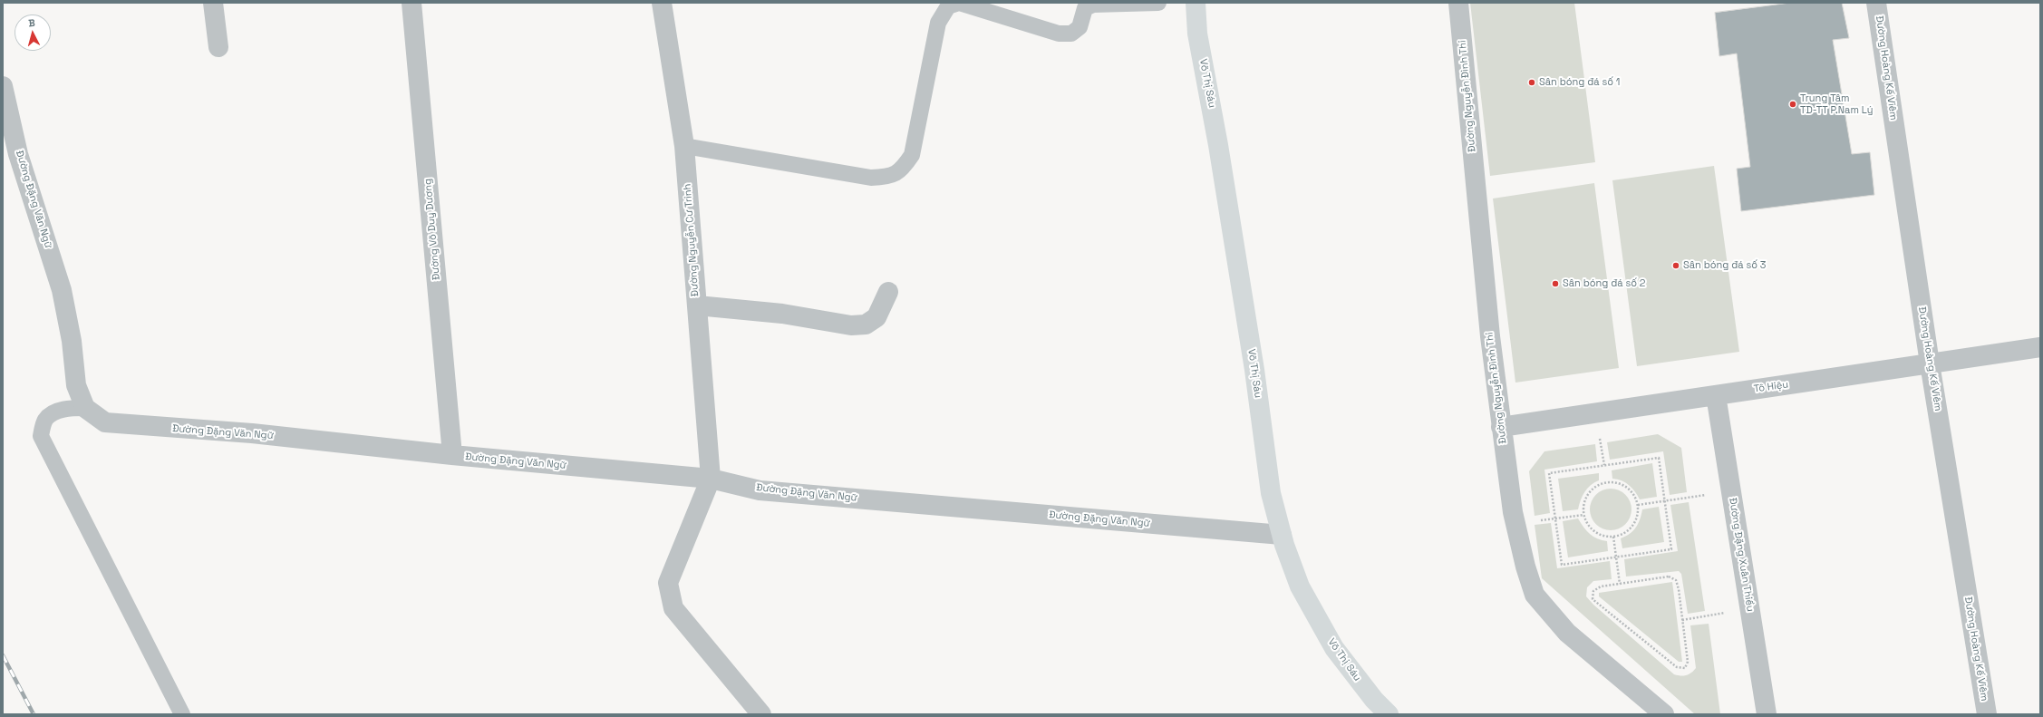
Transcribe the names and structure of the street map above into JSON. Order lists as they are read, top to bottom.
{
  "streets": {
    "street": [
      "Đường Hoàng Kế Viêm",
      "Võ Thị Sáu",
      "Đường Nguyễn Đình Thi",
      "Đường Đặng Văn Ngữ",
      "Đường Võ Duy Dương",
      "Đường Nguyễn Cư Trinh",
      "Tô Hiệu",
      "Đường Đặng Xuân Thiều"
    ]
  },
  "crossings": [
    ["Đường Hoàng Kế Viêm", "Tô Hiệu"],
    ["Võ Thị Sáu", "Đường Đặng Văn Ngữ"],
    ["Đường Nguyễn Đình Thi", "Tô Hiệu"],
    ["Đường Đặng Văn Ngữ", "Đường Võ Duy Dương"],
    ["Đường Đặng Văn Ngữ", "Đường Nguyễn Cư Trinh"],
    ["Tô Hiệu", "Đường Đặng Xuân Thiều"]
  ],
  "places": [
    "Sân bóng đá số 1",
    "Trung Tâm TD-TT P.Nam Lý",
    "Sân bóng đá số 3",
    "Sân bóng đá số 2"
  ],
  "north": "top"
}
